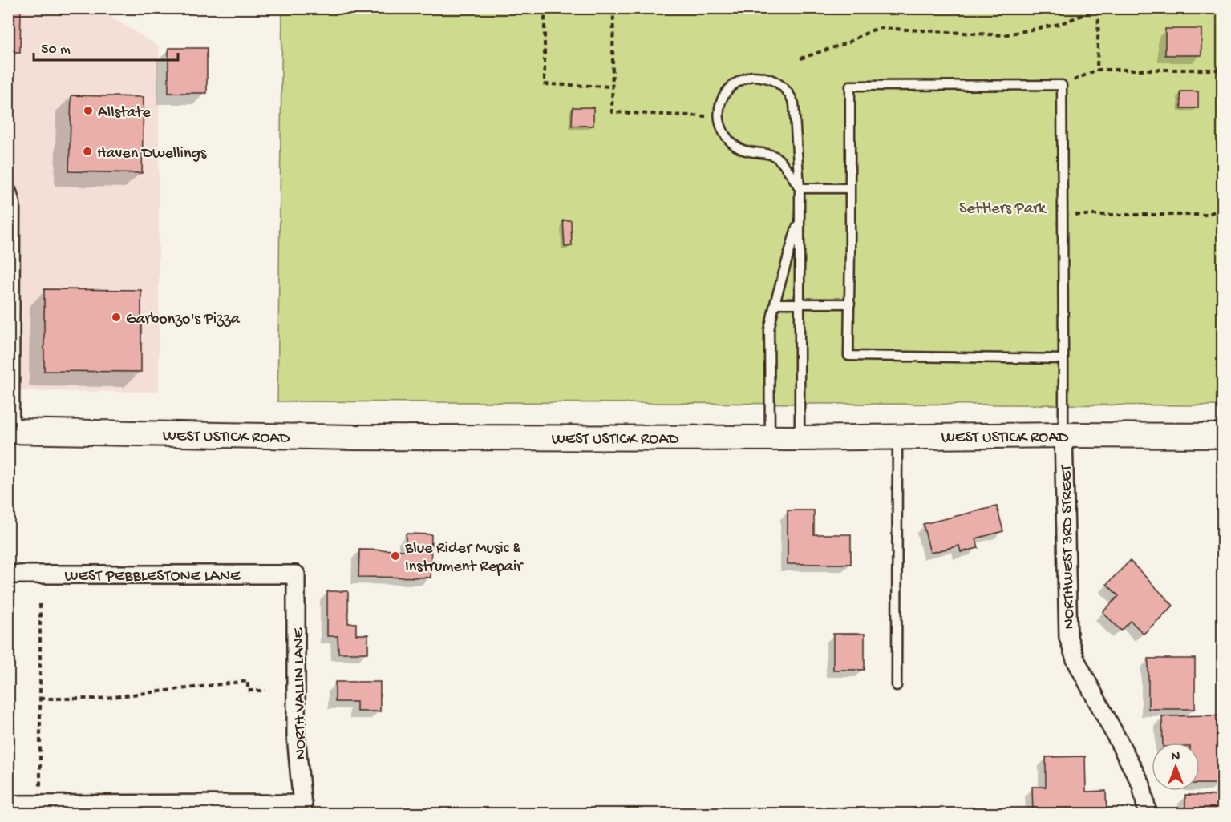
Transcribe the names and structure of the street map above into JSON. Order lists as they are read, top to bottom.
{
  "streets": {
    "main road": ["WEST USTICK ROAD"],
    "street": ["NORTHWEST 3RD STREET", "WEST PEBBLESTONE LANE", "NORTH VALLIN LANE"]
  },
  "crossings": [
    ["WEST USTICK ROAD", "NORTHWEST 3RD STREET"],
    ["WEST PEBBLESTONE LANE", "NORTH VALLIN LANE"]
  ],
  "parks": ["Settlers Park"],
  "places": [
    "Allstate",
    "Haven Dwellings",
    "Garbonzo's Pizza",
    "Blue Rider Music & Instrument Repair"
  ],
  "scale_bar": "50 m",
  "north": "top"
}
